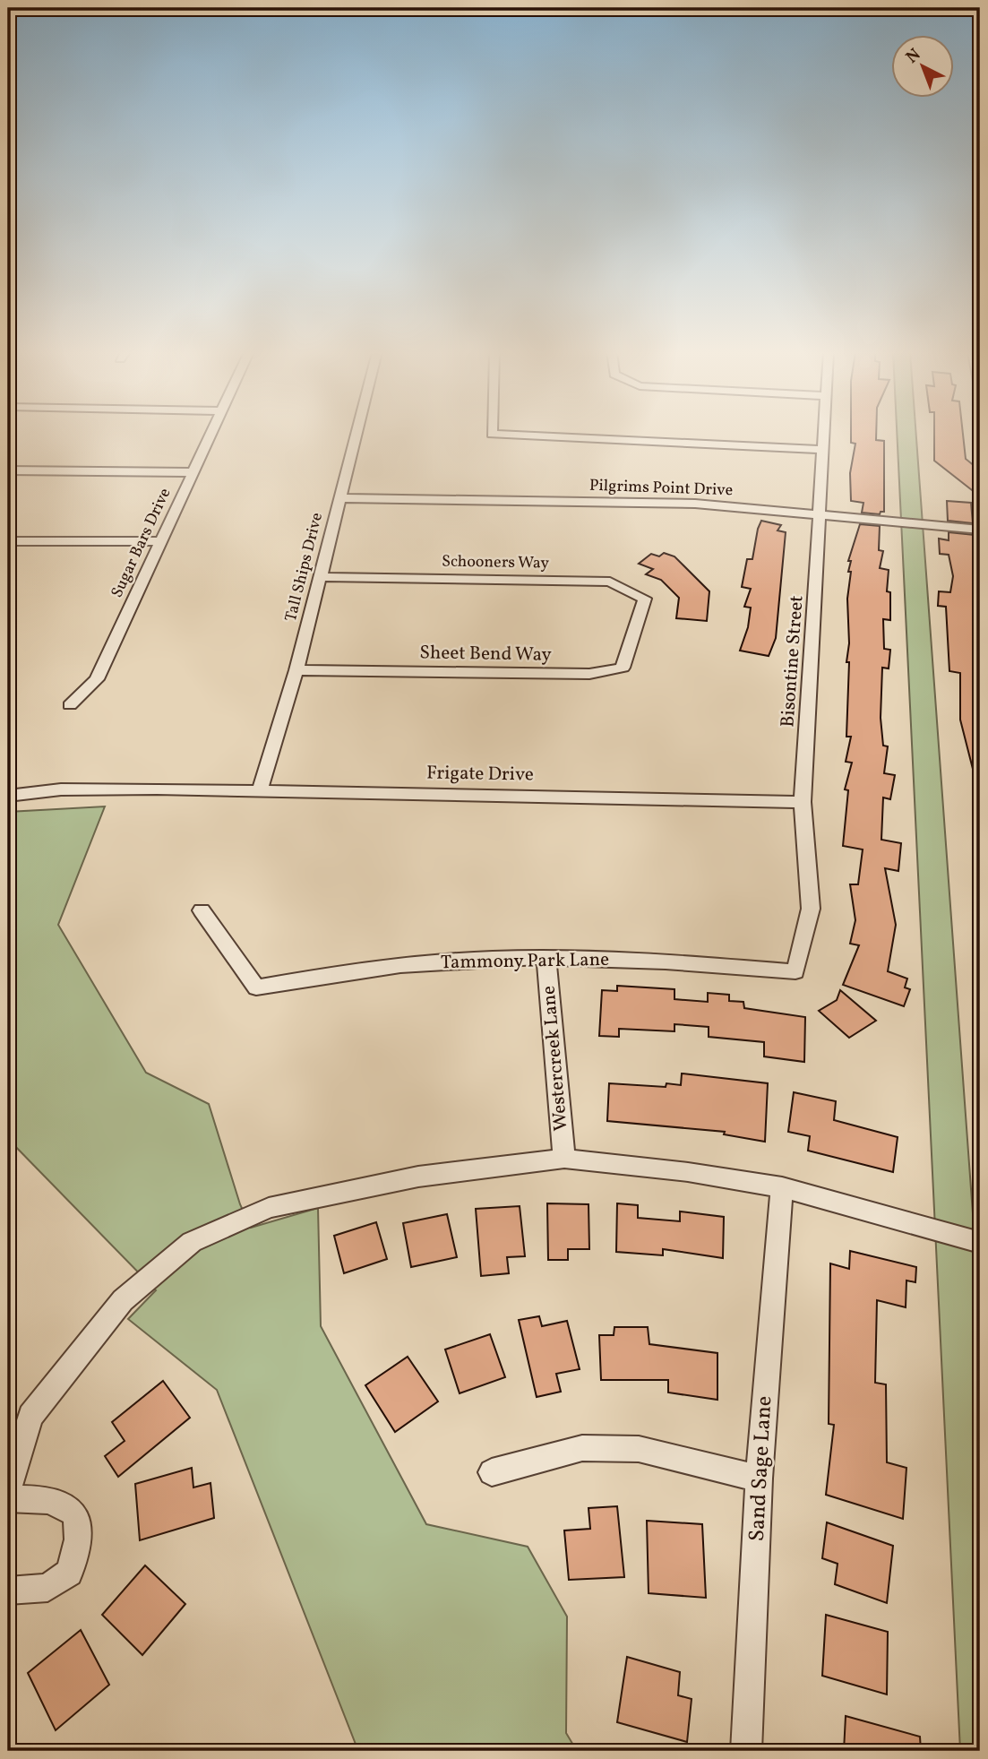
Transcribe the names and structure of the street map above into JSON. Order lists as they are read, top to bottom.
{
  "streets": {
    "street": [
      "Pilgrims Point Drive",
      "Sugar Bars Drive",
      "Schooners Way",
      "Tall Ships Drive",
      "Sheet Bend Way",
      "Bisontine Street",
      "Frigate Drive",
      "Tammony Park Lane",
      "Westercreek Lane",
      "Sand Sage Lane"
    ]
  },
  "crossings": [
    ["Pilgrims Point Drive", "Tall Ships Drive"],
    ["Pilgrims Point Drive", "Bisontine Street"],
    ["Schooners Way", "Tall Ships Drive"],
    ["Schooners Way", "Sheet Bend Way"],
    ["Tall Ships Drive", "Sheet Bend Way"],
    ["Tall Ships Drive", "Frigate Drive"],
    ["Bisontine Street", "Frigate Drive"],
    ["Bisontine Street", "Tammony Park Lane"],
    ["Tammony Park Lane", "Westercreek Lane"]
  ],
  "north": "top left"
}
